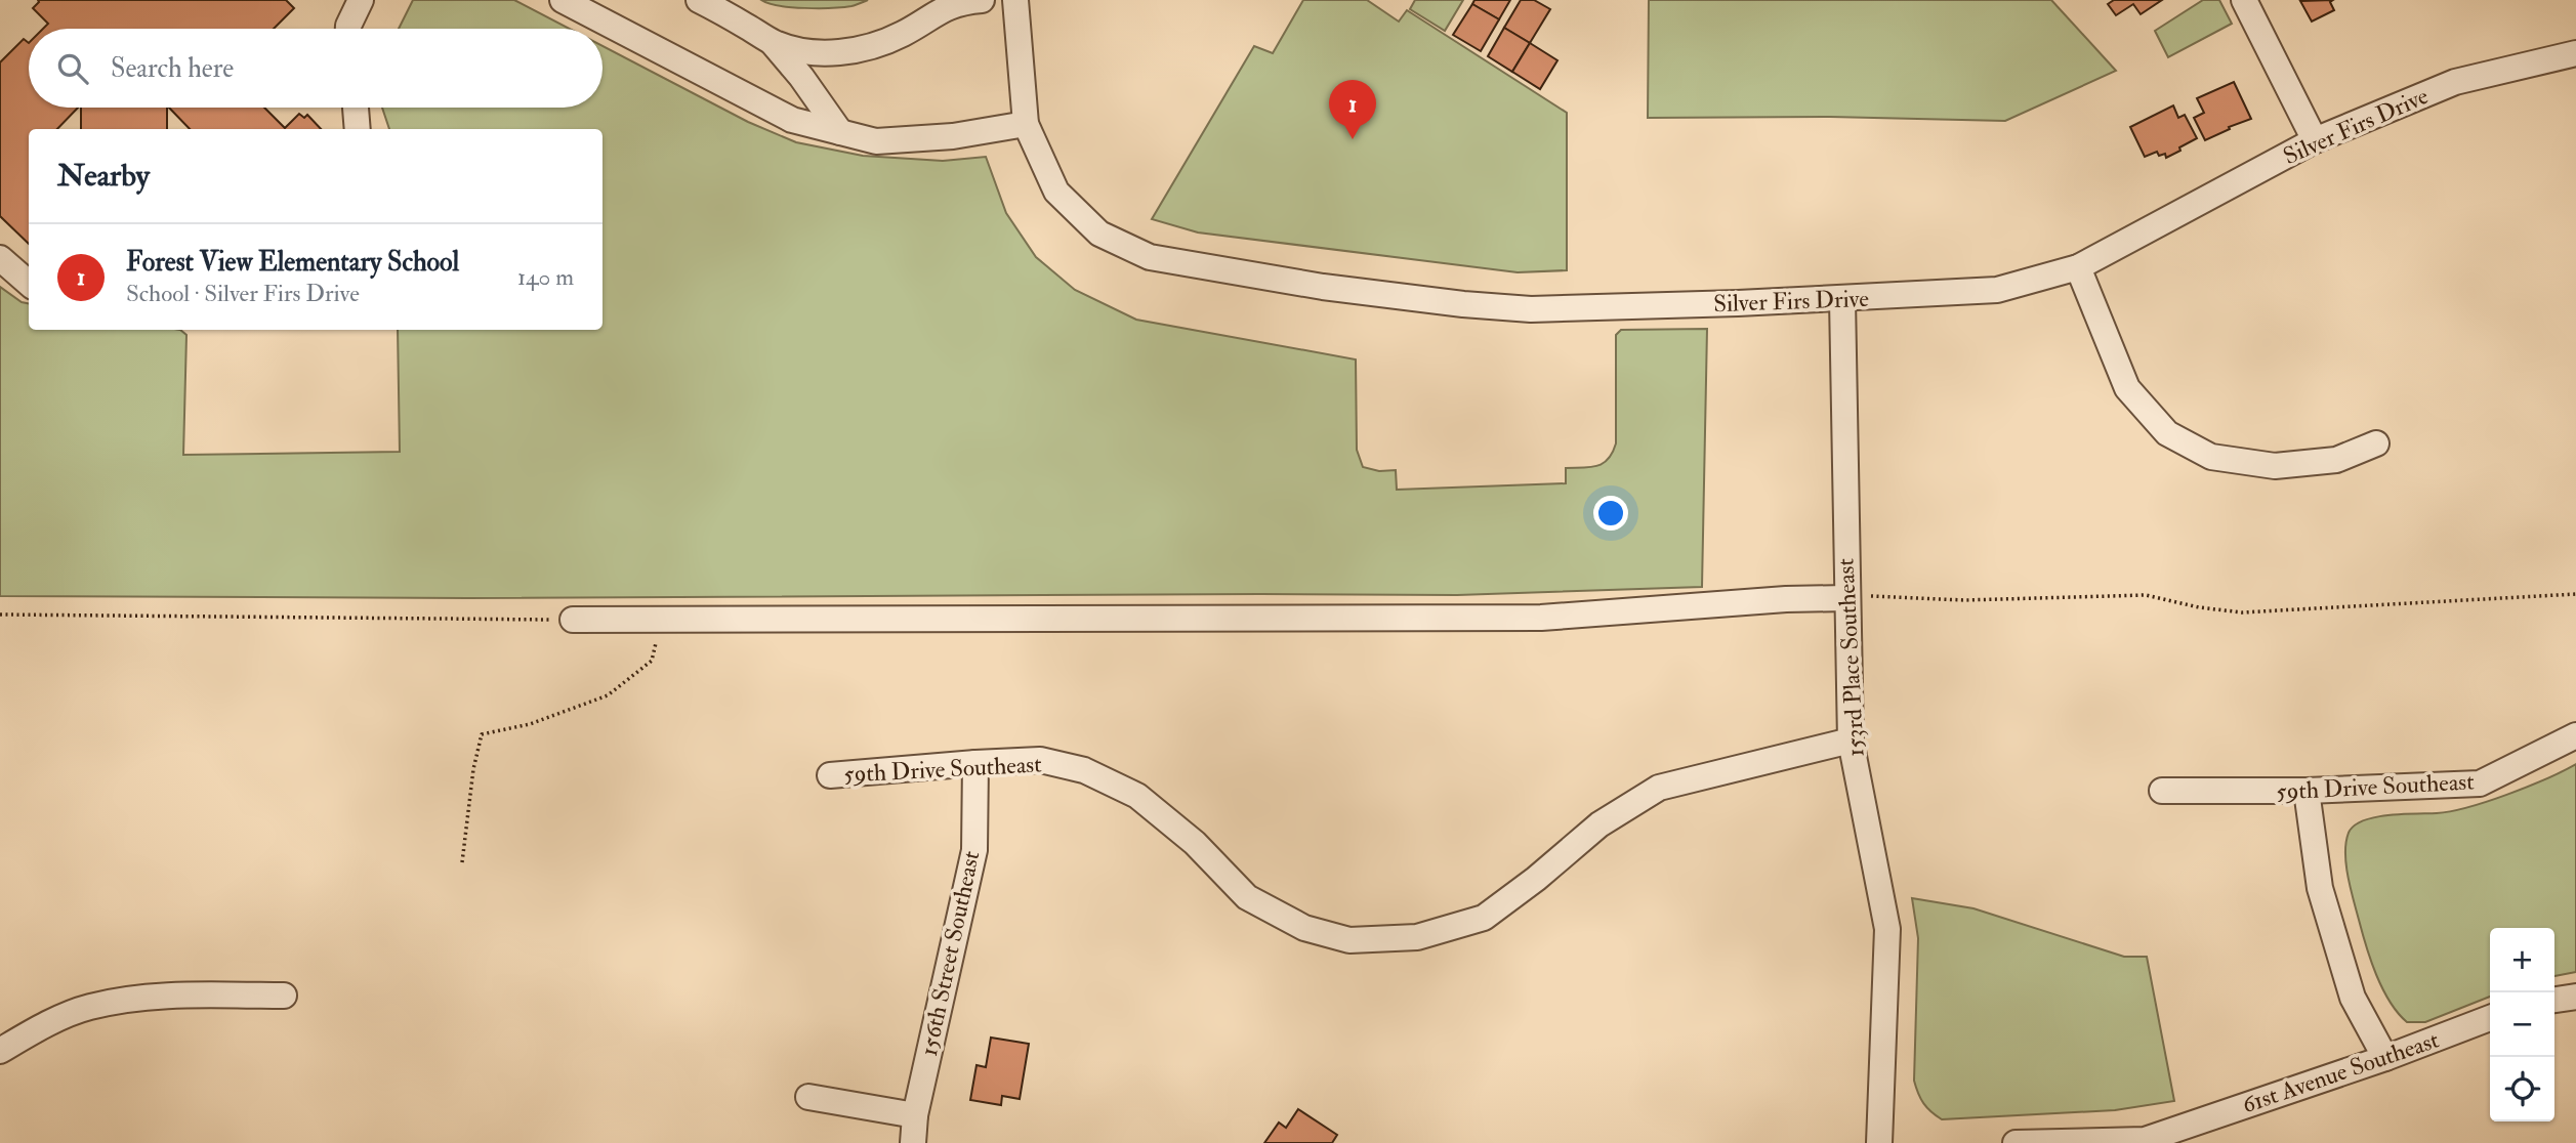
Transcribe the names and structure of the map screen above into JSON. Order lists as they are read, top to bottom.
{
  "streets": {
    "street": [
      "Silver Firs Drive",
      "153rd Place Southeast",
      "59th Drive Southeast",
      "156th Street Southeast",
      "61st Avenue Southeast"
    ]
  },
  "crossings": [
    ["Silver Firs Drive", "153rd Place Southeast"],
    ["153rd Place Southeast", "59th Drive Southeast"],
    ["59th Drive Southeast", "156th Street Southeast"]
  ],
  "page": {
    "search": "Search here",
    "pins": "1",
    "heading": "Nearby",
    "list": [
      {
        "mark": "1",
        "name": "Forest View Elementary School",
        "note": "School · Silver Firs Drive",
        "value": "140 m"
      }
    ],
    "map_buttons": ["+", "−"]
  }
}
